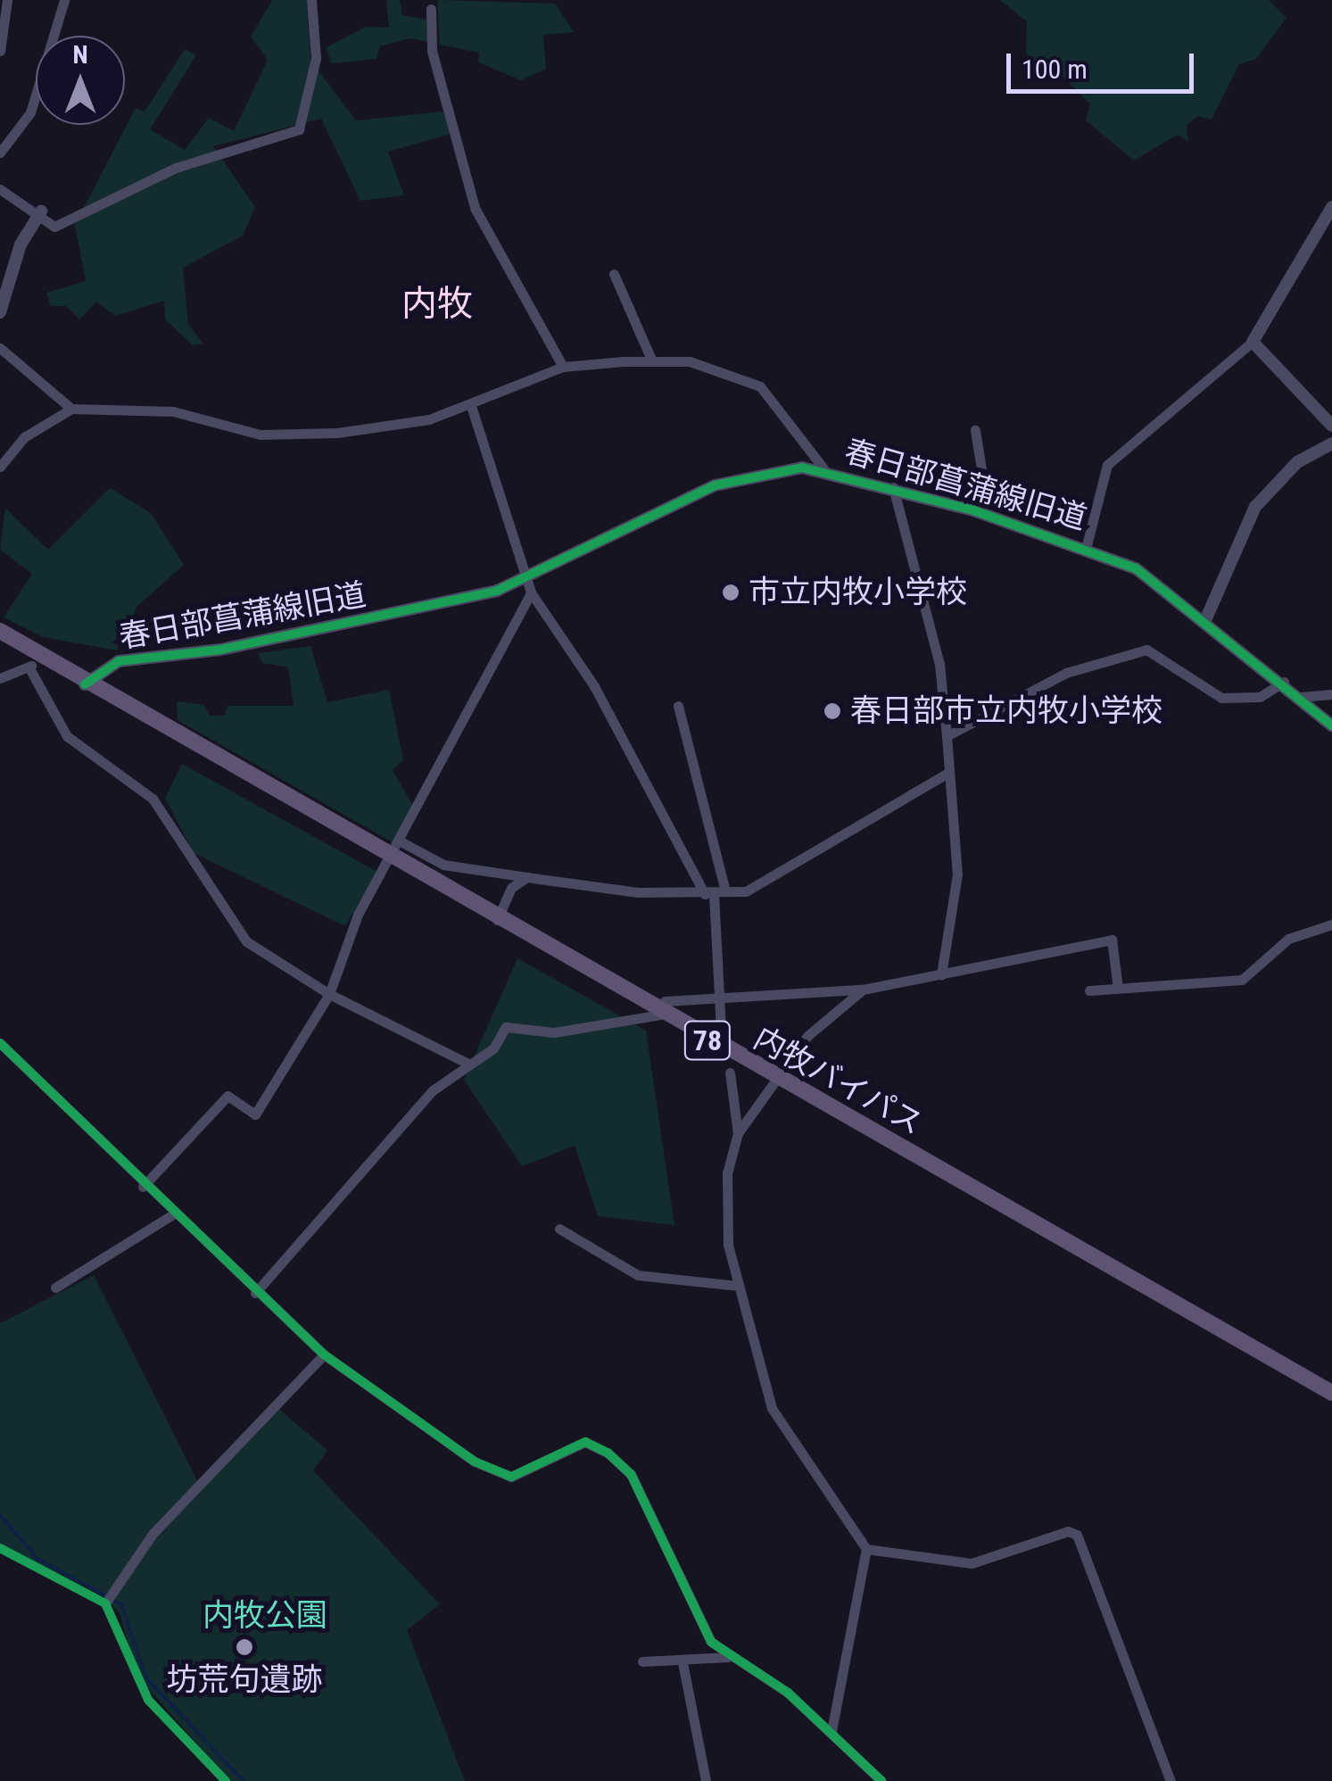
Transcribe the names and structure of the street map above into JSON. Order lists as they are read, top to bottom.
{
  "streets": {
    "main road": ["78", "内牧バイパス"],
    "street": ["春日部菖蒲線旧道"]
  },
  "crossings": [
    ["春日部菖蒲線旧道", "78"],
    ["春日部菖蒲線旧道", "内牧バイパス"],
    ["78", "内牧バイパス"]
  ],
  "districts": ["内牧"],
  "parks": ["内牧公園"],
  "places": ["市立内牧小学校", "春日部市立内牧小学校", "坊荒句遺跡"],
  "scale_bar": "100 m",
  "north": "top"
}
